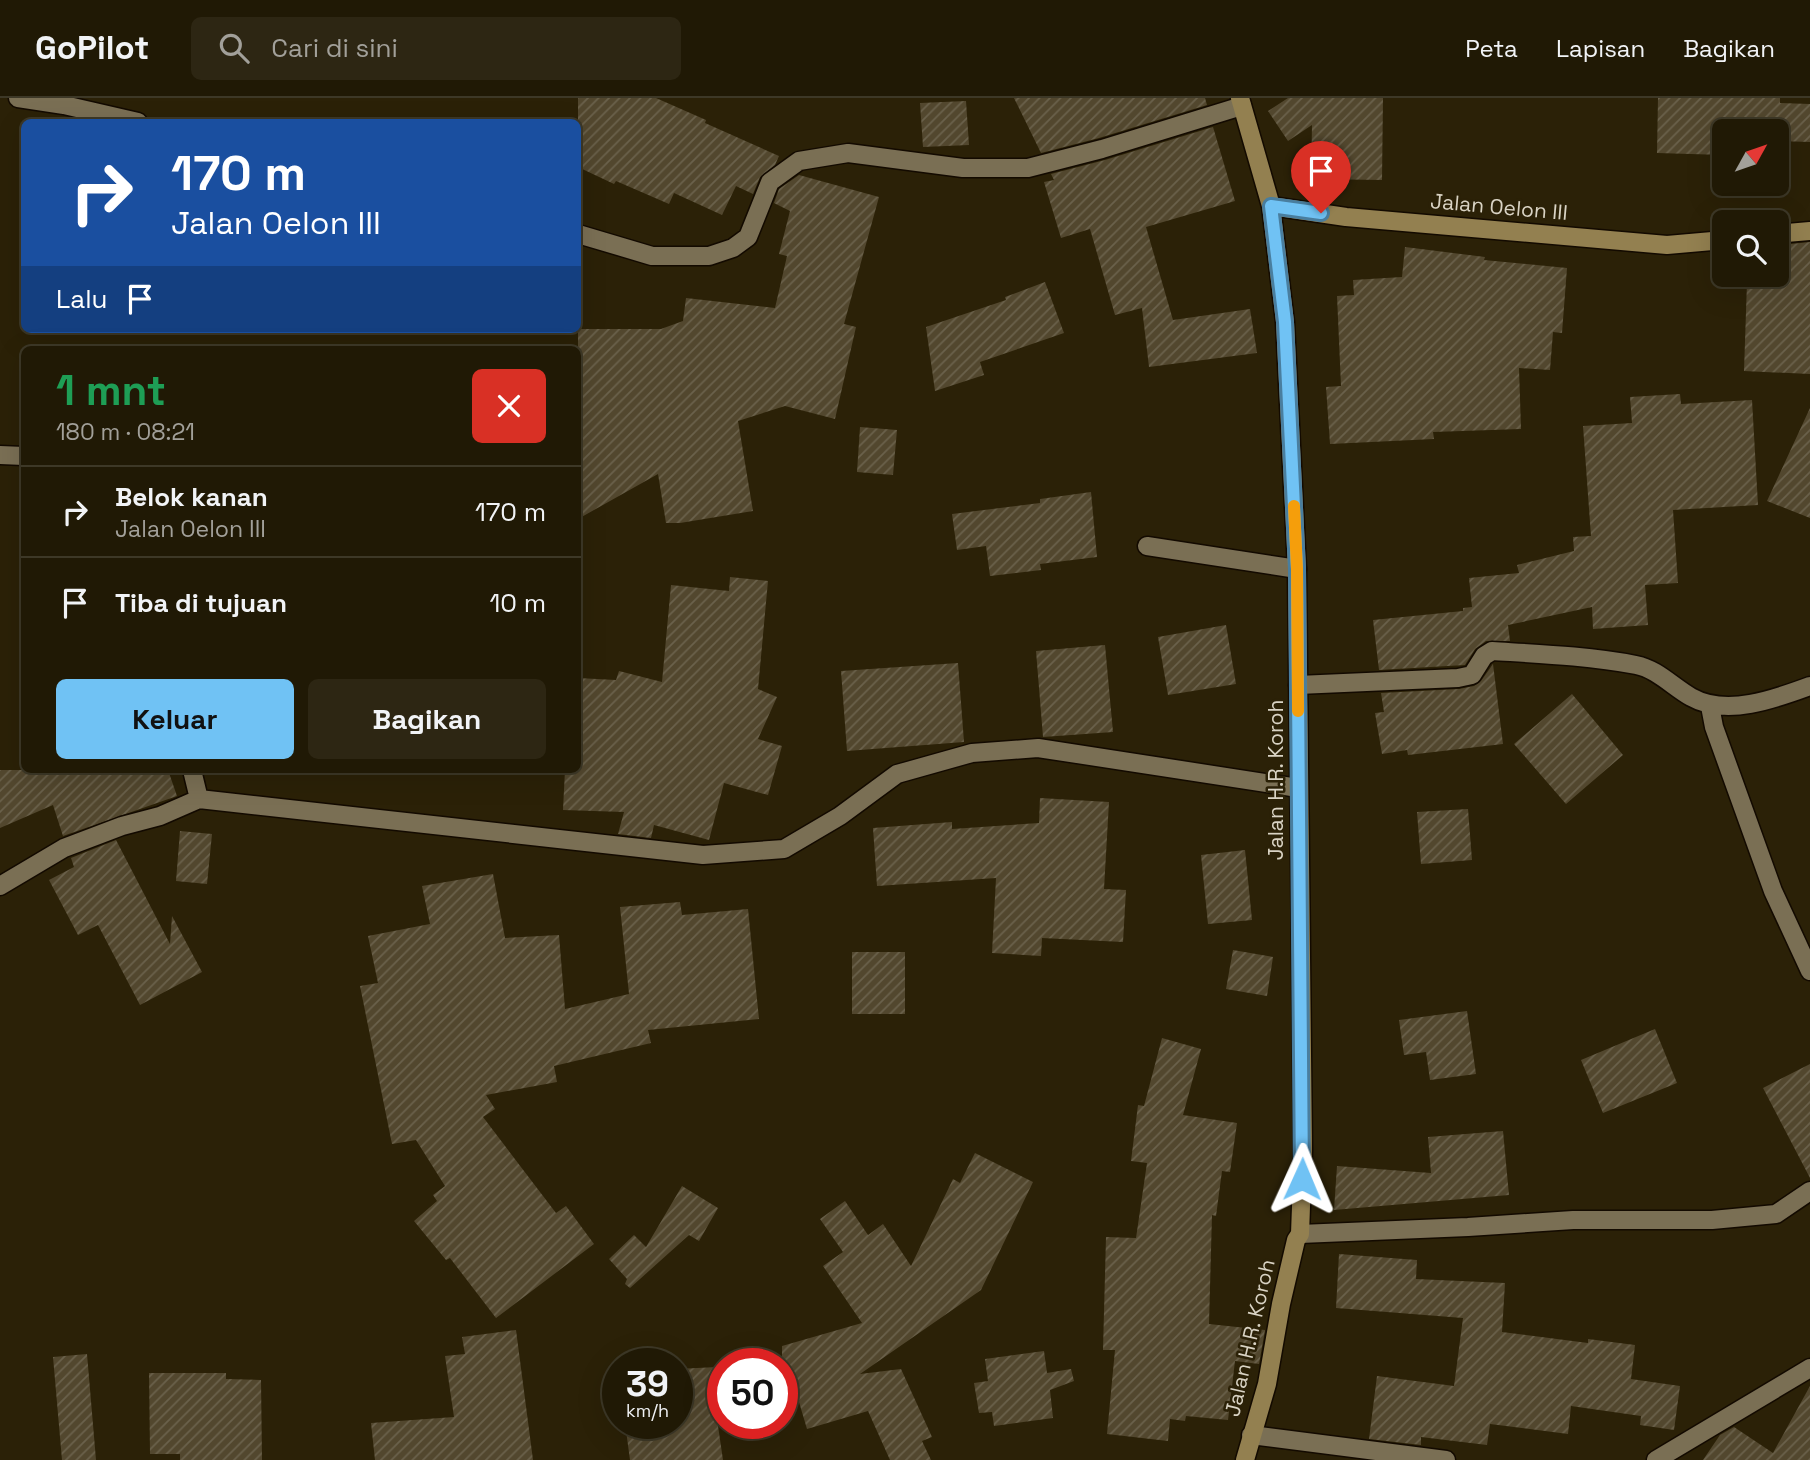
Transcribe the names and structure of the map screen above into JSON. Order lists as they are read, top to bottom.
{
  "streets": {
    "main road": ["Jalan Oelon III", "Jalan H.R. Koroh"]
  },
  "crossings": [
    ["Jalan Oelon III", "Jalan H.R. Koroh"]
  ],
  "north": "top right",
  "page": {
    "header": "GoPilot",
    "search": "Cari di sini",
    "nav": ["Peta", "Lapisan", "Bagikan"],
    "turn": ["170 m", "Jalan Oelon III"],
    "then": "Lalu",
    "heading": ["1 mnt", "180 m · 08:21"],
    "list": [
      {
        "name": "Belok kanan",
        "note": "Jalan Oelon III",
        "value": "170 m"
      },
      {
        "name": "Tiba di tujuan",
        "value": "10 m"
      }
    ],
    "buttons": ["Keluar", "Bagikan"],
    "speed": "39 km/h",
    "limit": "50"
  }
}
